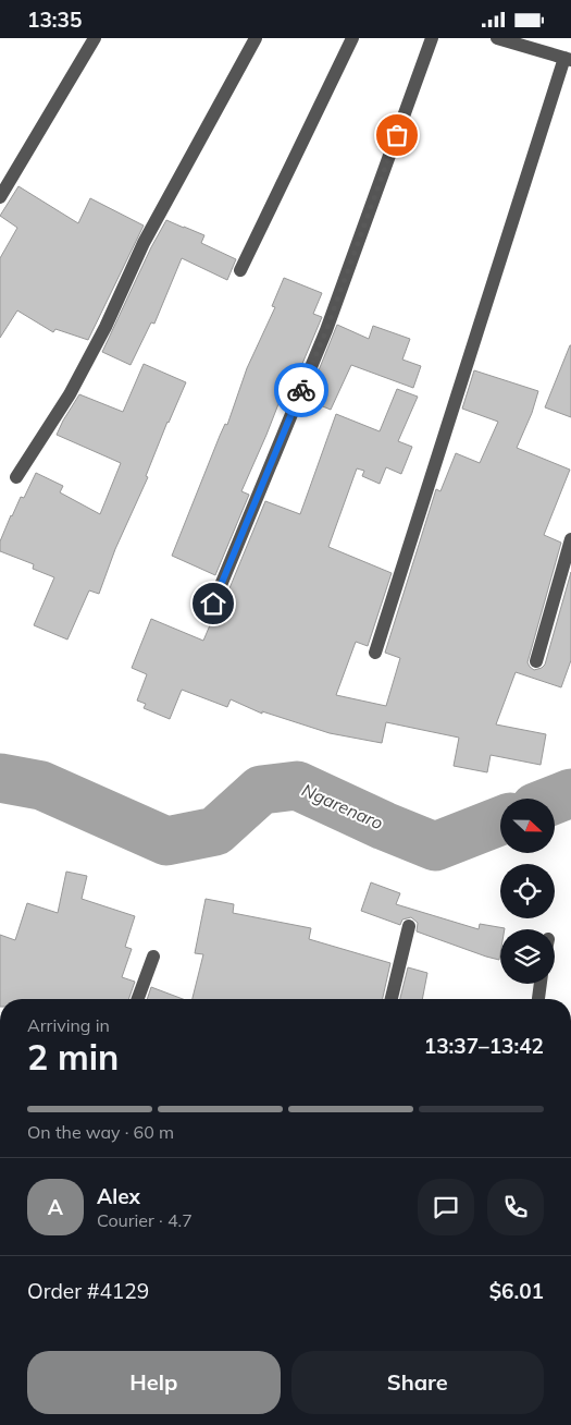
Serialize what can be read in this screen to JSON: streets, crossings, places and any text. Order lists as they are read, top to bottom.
{
  "water": ["Ngarenaro"],
  "north": "right",
  "page": {
    "status": "13:35",
    "heading": ["2 min", "Arriving in", "13:37–13:42"],
    "panel": [
      "Alex",
      "Courier · 4.7",
      "Order #4129",
      "$6.01"
    ],
    "bar": "On the way · 60 m",
    "round": "A",
    "buttons": ["Help", "Share"]
  }
}
